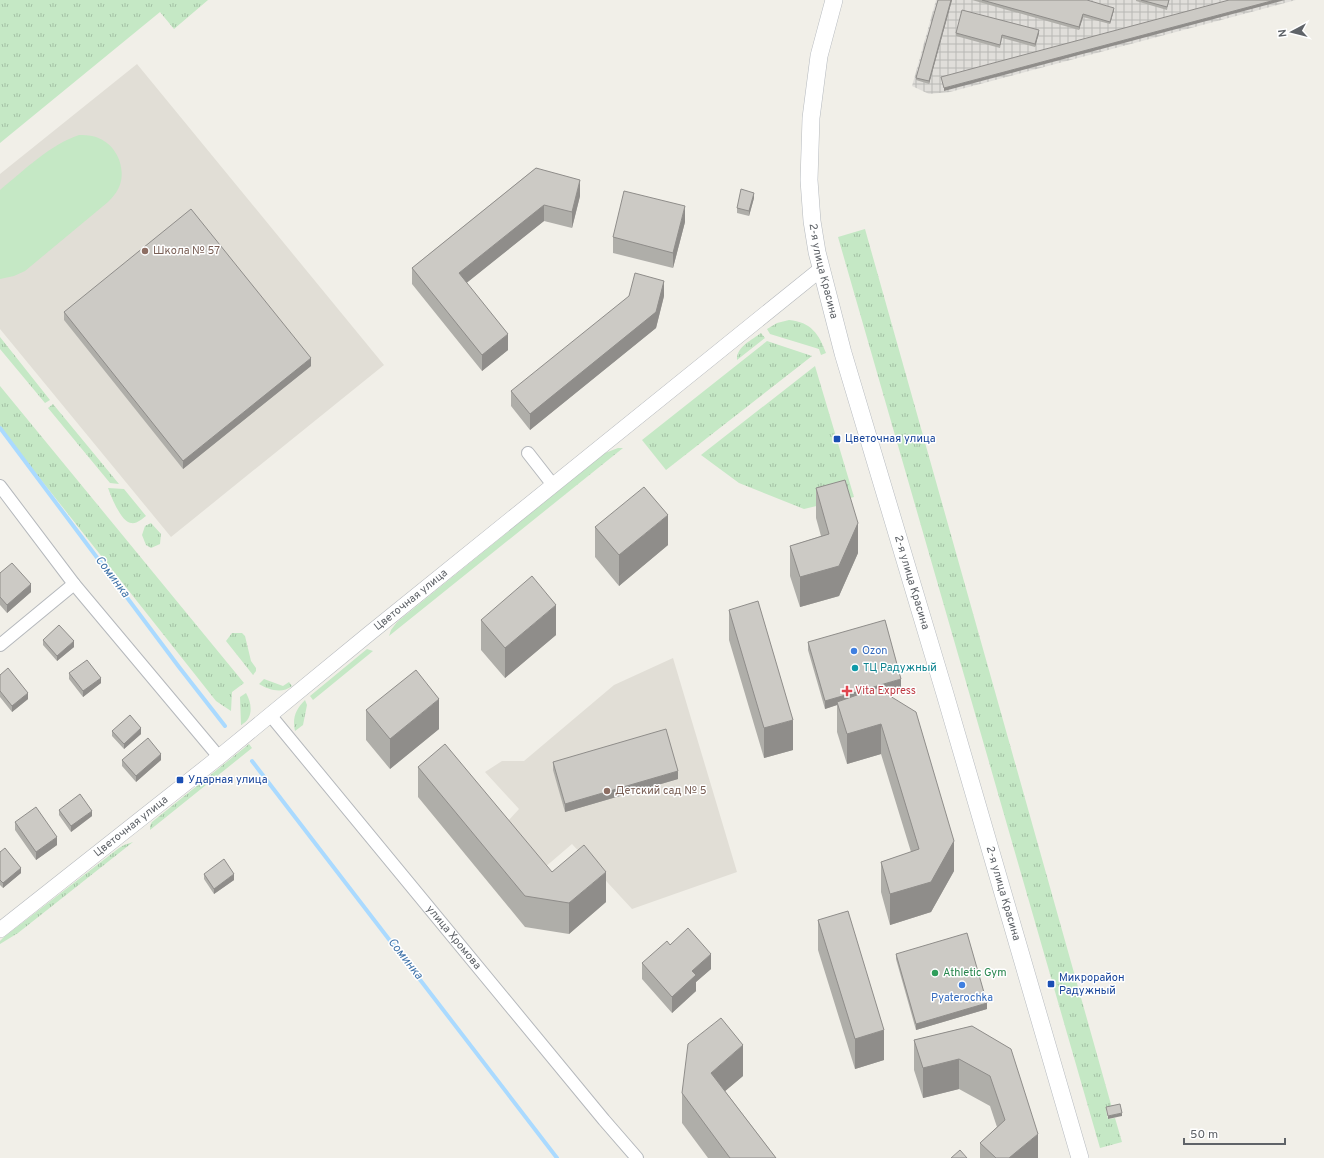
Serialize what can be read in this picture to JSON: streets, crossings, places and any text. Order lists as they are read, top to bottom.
{
  "streets": {
    "main road": ["2-я улица Красина"],
    "street": ["Цветочная улица", "улица Хромова"]
  },
  "crossings": [
    ["2-я улица Красина", "Цветочная улица"],
    ["Цветочная улица", "улица Хромова"]
  ],
  "water": ["Соминка"],
  "places": {
    "other": [
      "Школа № 57",
      "Ozon",
      "ТЦ Радужный",
      "Детский сад № 5",
      "Athletic Gym",
      "Pyaterochka"
    ],
    "transit": ["Цветочная улица", "Ударная улица", "Микрорайон Радужный"],
    "health": ["Vita Express"]
  },
  "scale_bar": "50 m",
  "north": "left"
}
